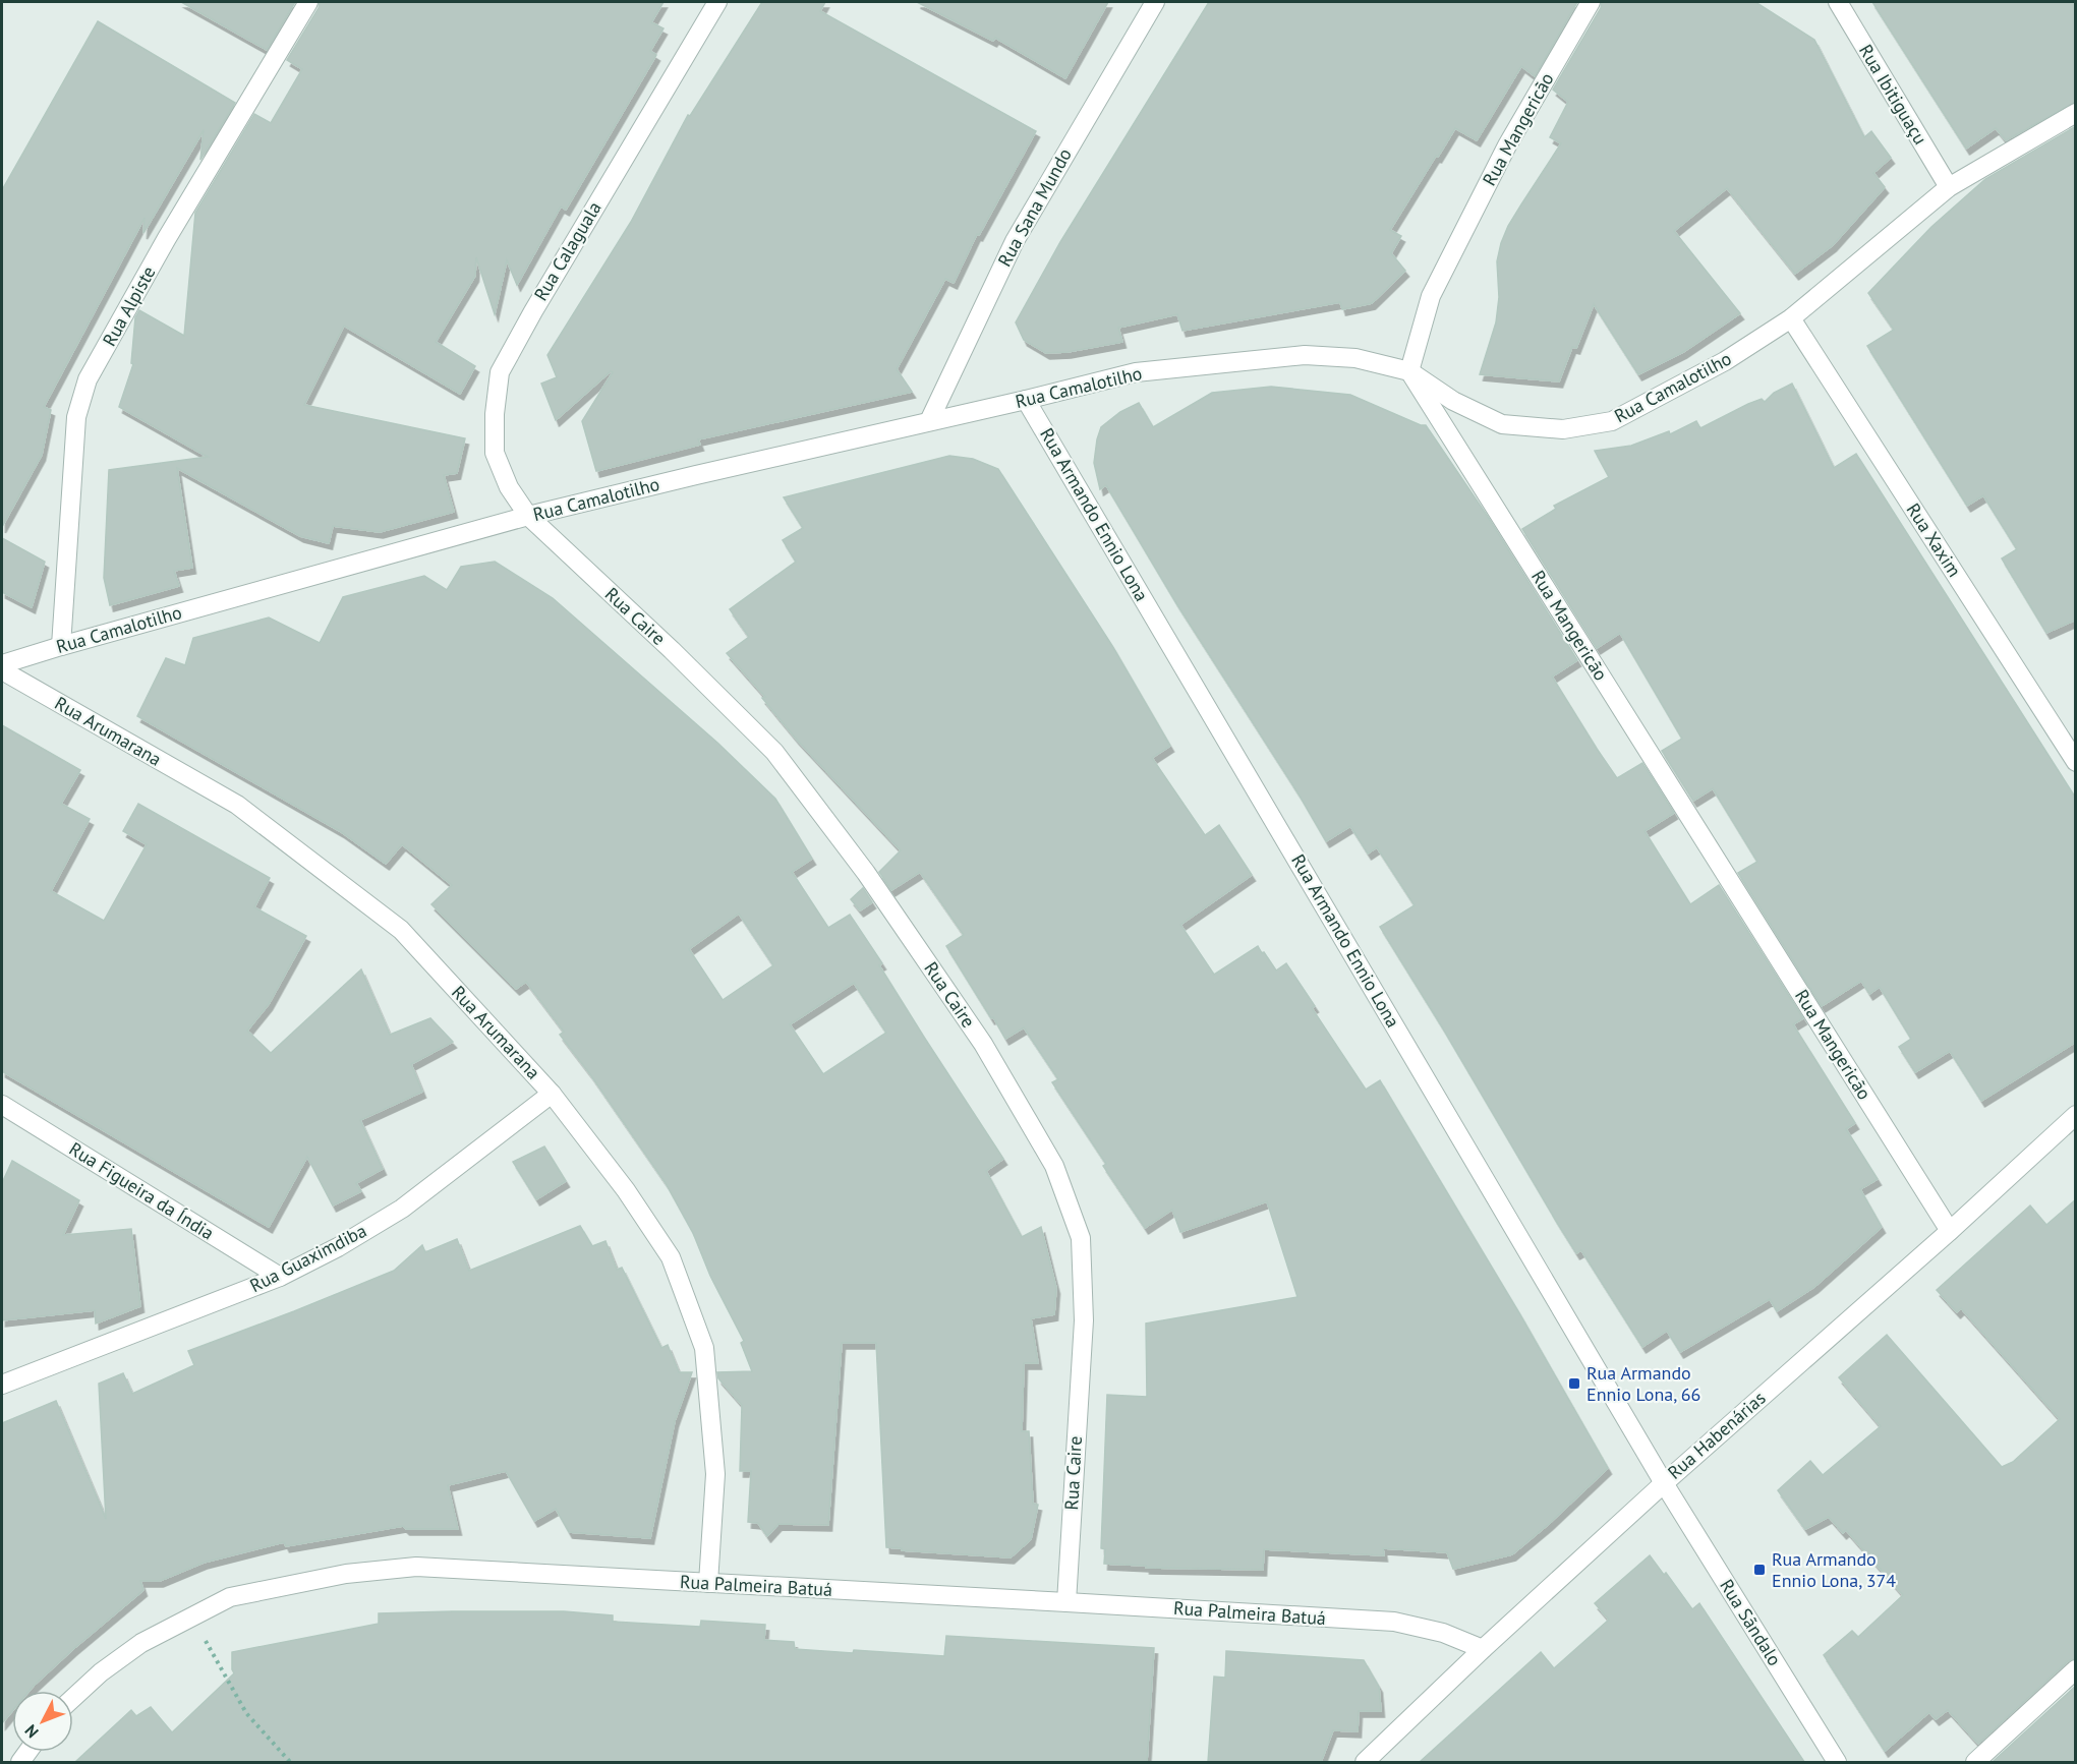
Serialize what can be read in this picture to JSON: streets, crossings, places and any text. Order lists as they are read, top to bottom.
{
  "streets": {
    "street": [
      "Rua Ibitiguaçu",
      "Rua Mangericão",
      "Rua Sana Mundo",
      "Rua Calaguala",
      "Rua Alpiste",
      "Rua Camalotilho",
      "Rua Armando Ennio Lona",
      "Rua Xaxim",
      "Rua Caire",
      "Rua Arumarana",
      "Rua Figueira da Índia",
      "Rua Guaximdiba",
      "Rua Habenárias",
      "Rua Palmeira Batuá",
      "Rua Sãndalo"
    ]
  },
  "crossings": [
    ["Rua Ibitiguaçu", "Rua Camalotilho"],
    ["Rua Mangericão", "Rua Camalotilho"],
    ["Rua Mangericão", "Rua Habenárias"],
    ["Rua Sana Mundo", "Rua Camalotilho"],
    ["Rua Calaguala", "Rua Camalotilho"],
    ["Rua Calaguala", "Rua Caire"],
    ["Rua Alpiste", "Rua Camalotilho"],
    ["Rua Camalotilho", "Rua Armando Ennio Lona"],
    ["Rua Camalotilho", "Rua Xaxim"],
    ["Rua Camalotilho", "Rua Caire"],
    ["Rua Armando Ennio Lona", "Rua Habenárias"],
    ["Rua Armando Ennio Lona", "Rua Sãndalo"],
    ["Rua Caire", "Rua Palmeira Batuá"],
    ["Rua Arumarana", "Rua Guaximdiba"],
    ["Rua Arumarana", "Rua Palmeira Batuá"],
    ["Rua Figueira da Índia", "Rua Guaximdiba"],
    ["Rua Habenárias", "Rua Palmeira Batuá"],
    ["Rua Habenárias", "Rua Sãndalo"]
  ],
  "places": {
    "transit": ["Rua Armando Ennio Lona, 66", "Rua Armando Ennio Lona, 374"]
  },
  "north": "bottom left"
}
